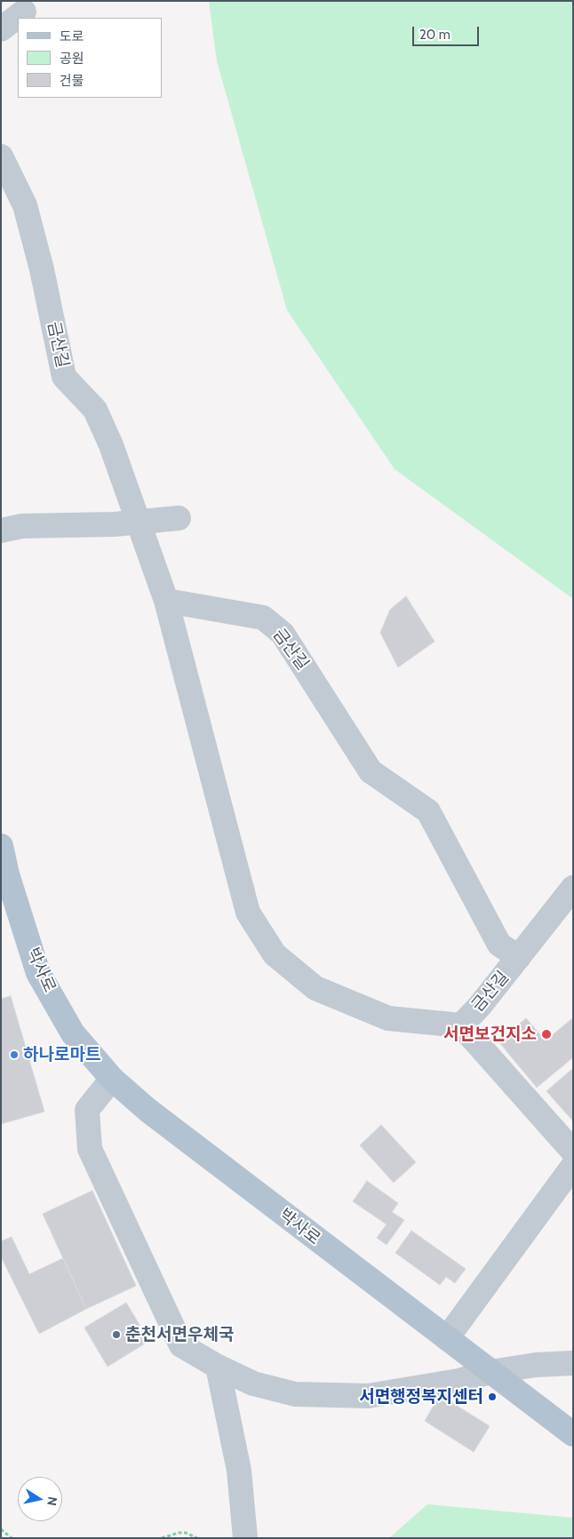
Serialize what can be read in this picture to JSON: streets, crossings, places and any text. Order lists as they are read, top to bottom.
{
  "streets": {
    "main road": ["박사로"],
    "street": ["금산길"]
  },
  "places": [
    "서면보건지소",
    "하나로마트",
    "춘천서면우체국",
    "서면행정복지센터"
  ],
  "legend": ["도로", "공원", "건물"],
  "scale_bar": "20 m",
  "north": "right"
}
